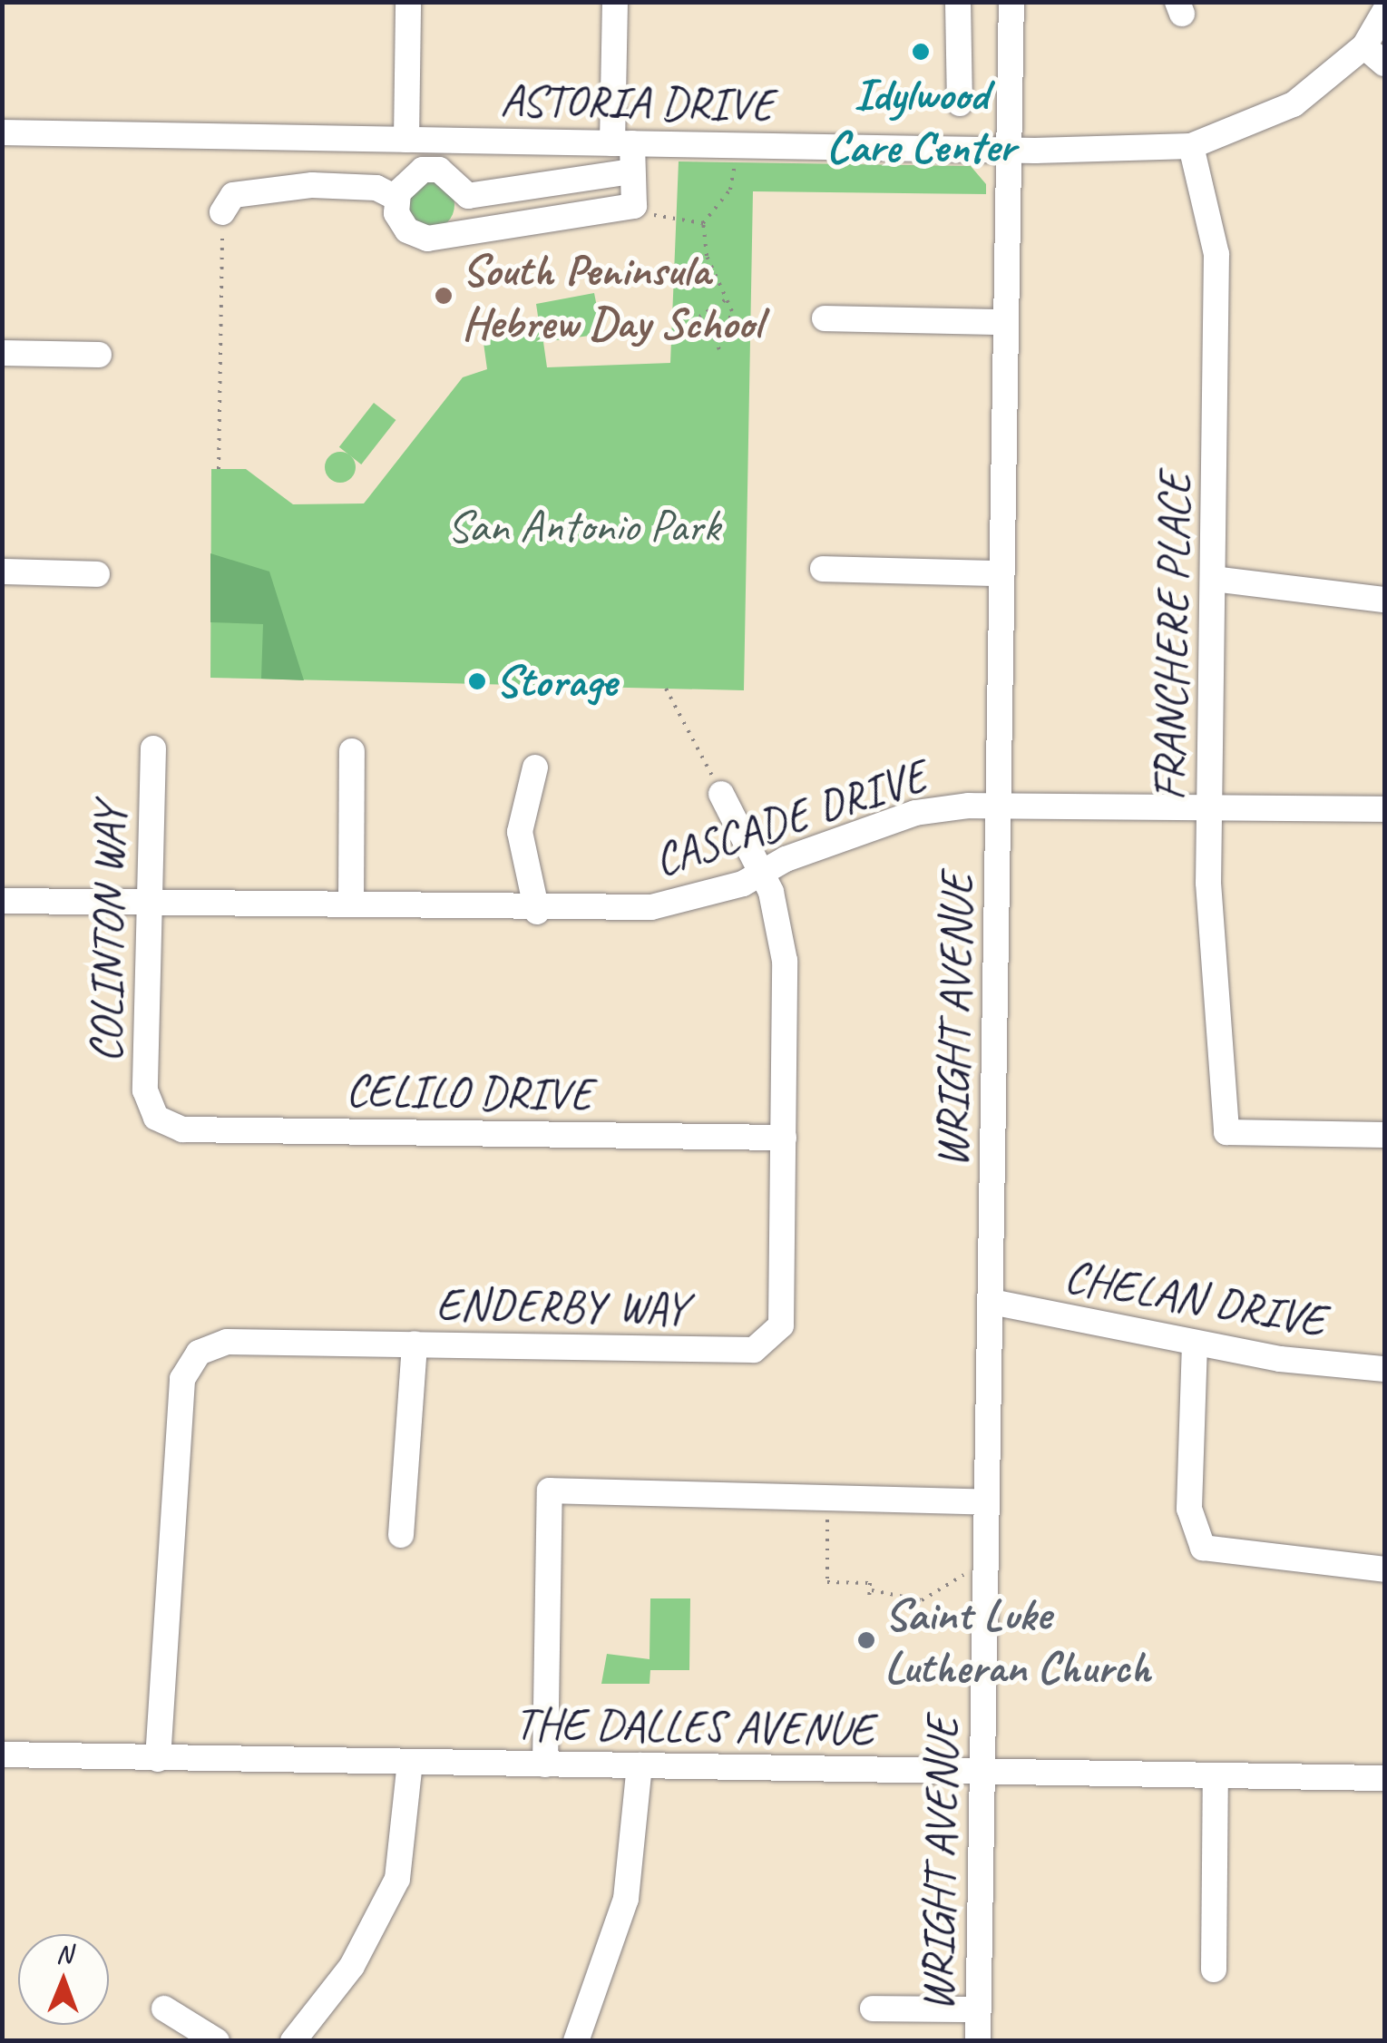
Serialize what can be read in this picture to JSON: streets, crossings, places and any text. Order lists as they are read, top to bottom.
{
  "streets": {
    "street": [
      "ASTORIA DRIVE",
      "FRANCHERE PLACE",
      "CASCADE DRIVE",
      "COLINTON WAY",
      "WRIGHT AVENUE",
      "CELILO DRIVE",
      "CHELAN DRIVE",
      "ENDERBY WAY",
      "THE DALLES AVENUE"
    ]
  },
  "crossings": [
    ["ASTORIA DRIVE", "FRANCHERE PLACE"],
    ["ASTORIA DRIVE", "WRIGHT AVENUE"],
    ["FRANCHERE PLACE", "CASCADE DRIVE"],
    ["CASCADE DRIVE", "COLINTON WAY"],
    ["CASCADE DRIVE", "WRIGHT AVENUE"],
    ["CASCADE DRIVE", "ENDERBY WAY"],
    ["COLINTON WAY", "CELILO DRIVE"],
    ["WRIGHT AVENUE", "CHELAN DRIVE"],
    ["WRIGHT AVENUE", "THE DALLES AVENUE"],
    ["CELILO DRIVE", "ENDERBY WAY"],
    ["ENDERBY WAY", "THE DALLES AVENUE"]
  ],
  "parks": ["San Antonio Park"],
  "places": [
    "Idylwood Care Center",
    "South Peninsula Hebrew Day School",
    "Storage",
    "Saint Luke Lutheran Church"
  ],
  "north": "top"
}
